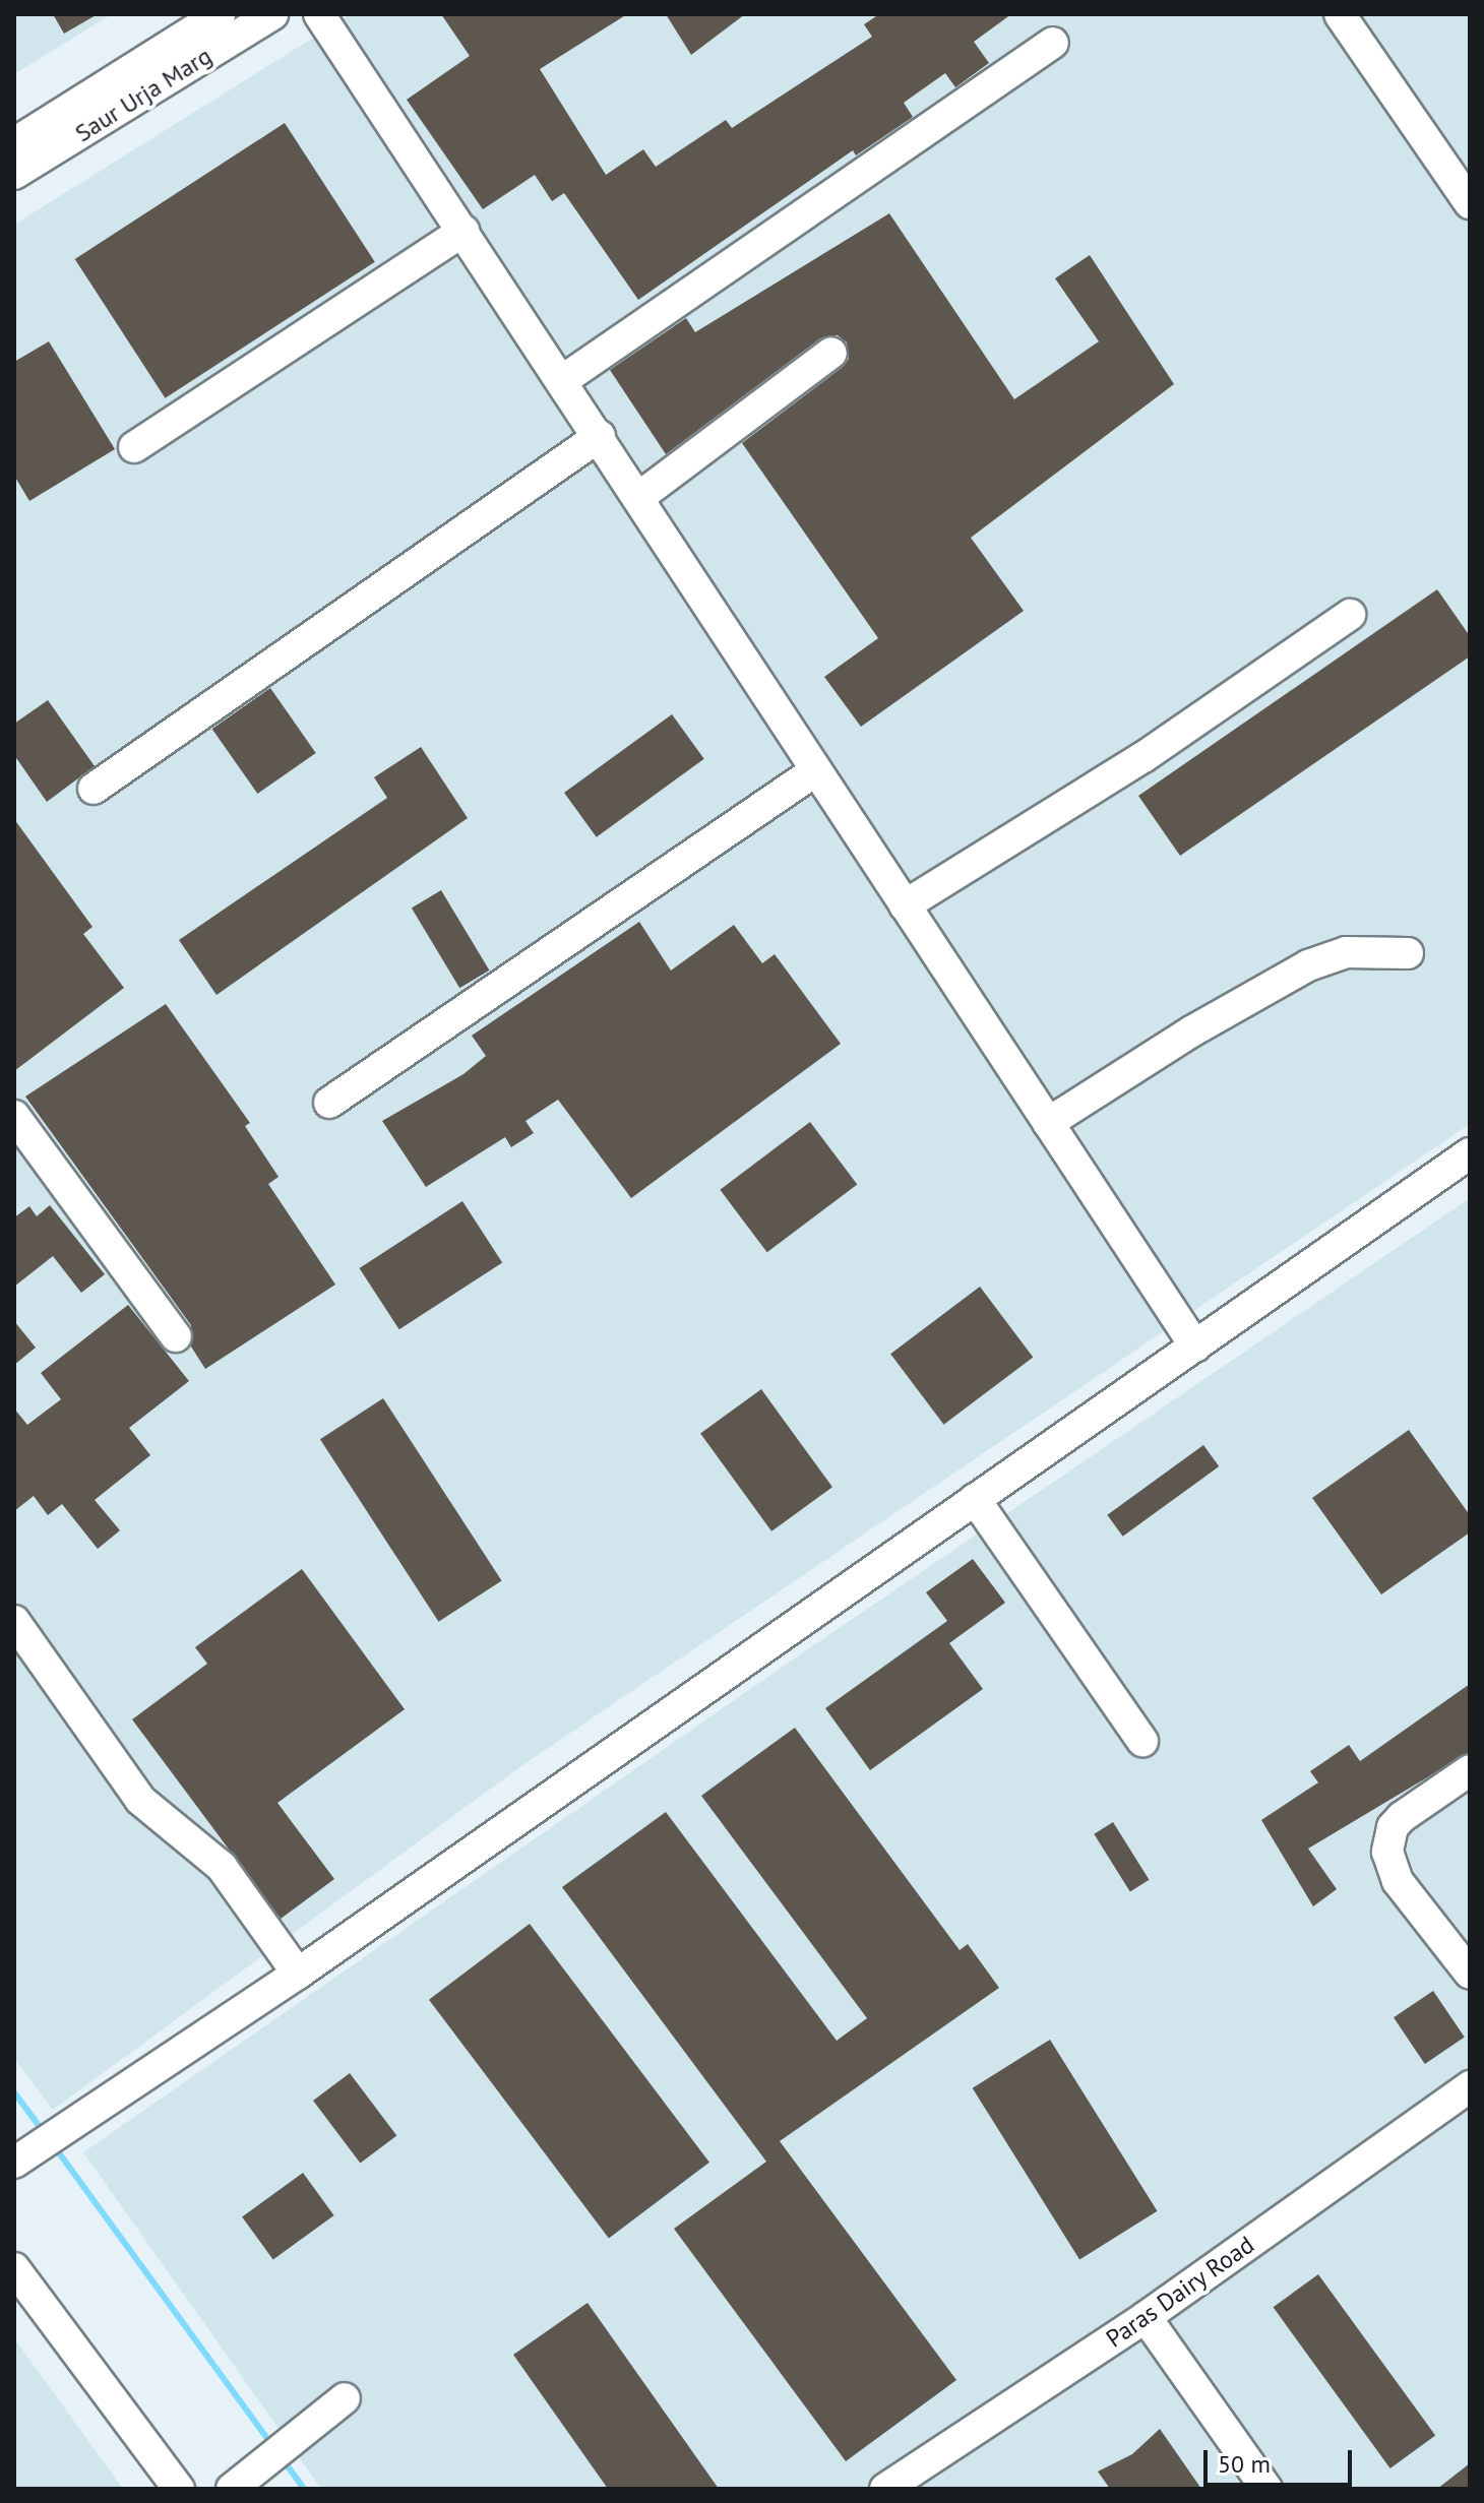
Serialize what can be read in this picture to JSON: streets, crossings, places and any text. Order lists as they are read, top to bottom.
{
  "streets": {
    "street": ["Saur Urja Marg", "Paras Dairy Road"]
  },
  "scale_bar": "50 m"
}
